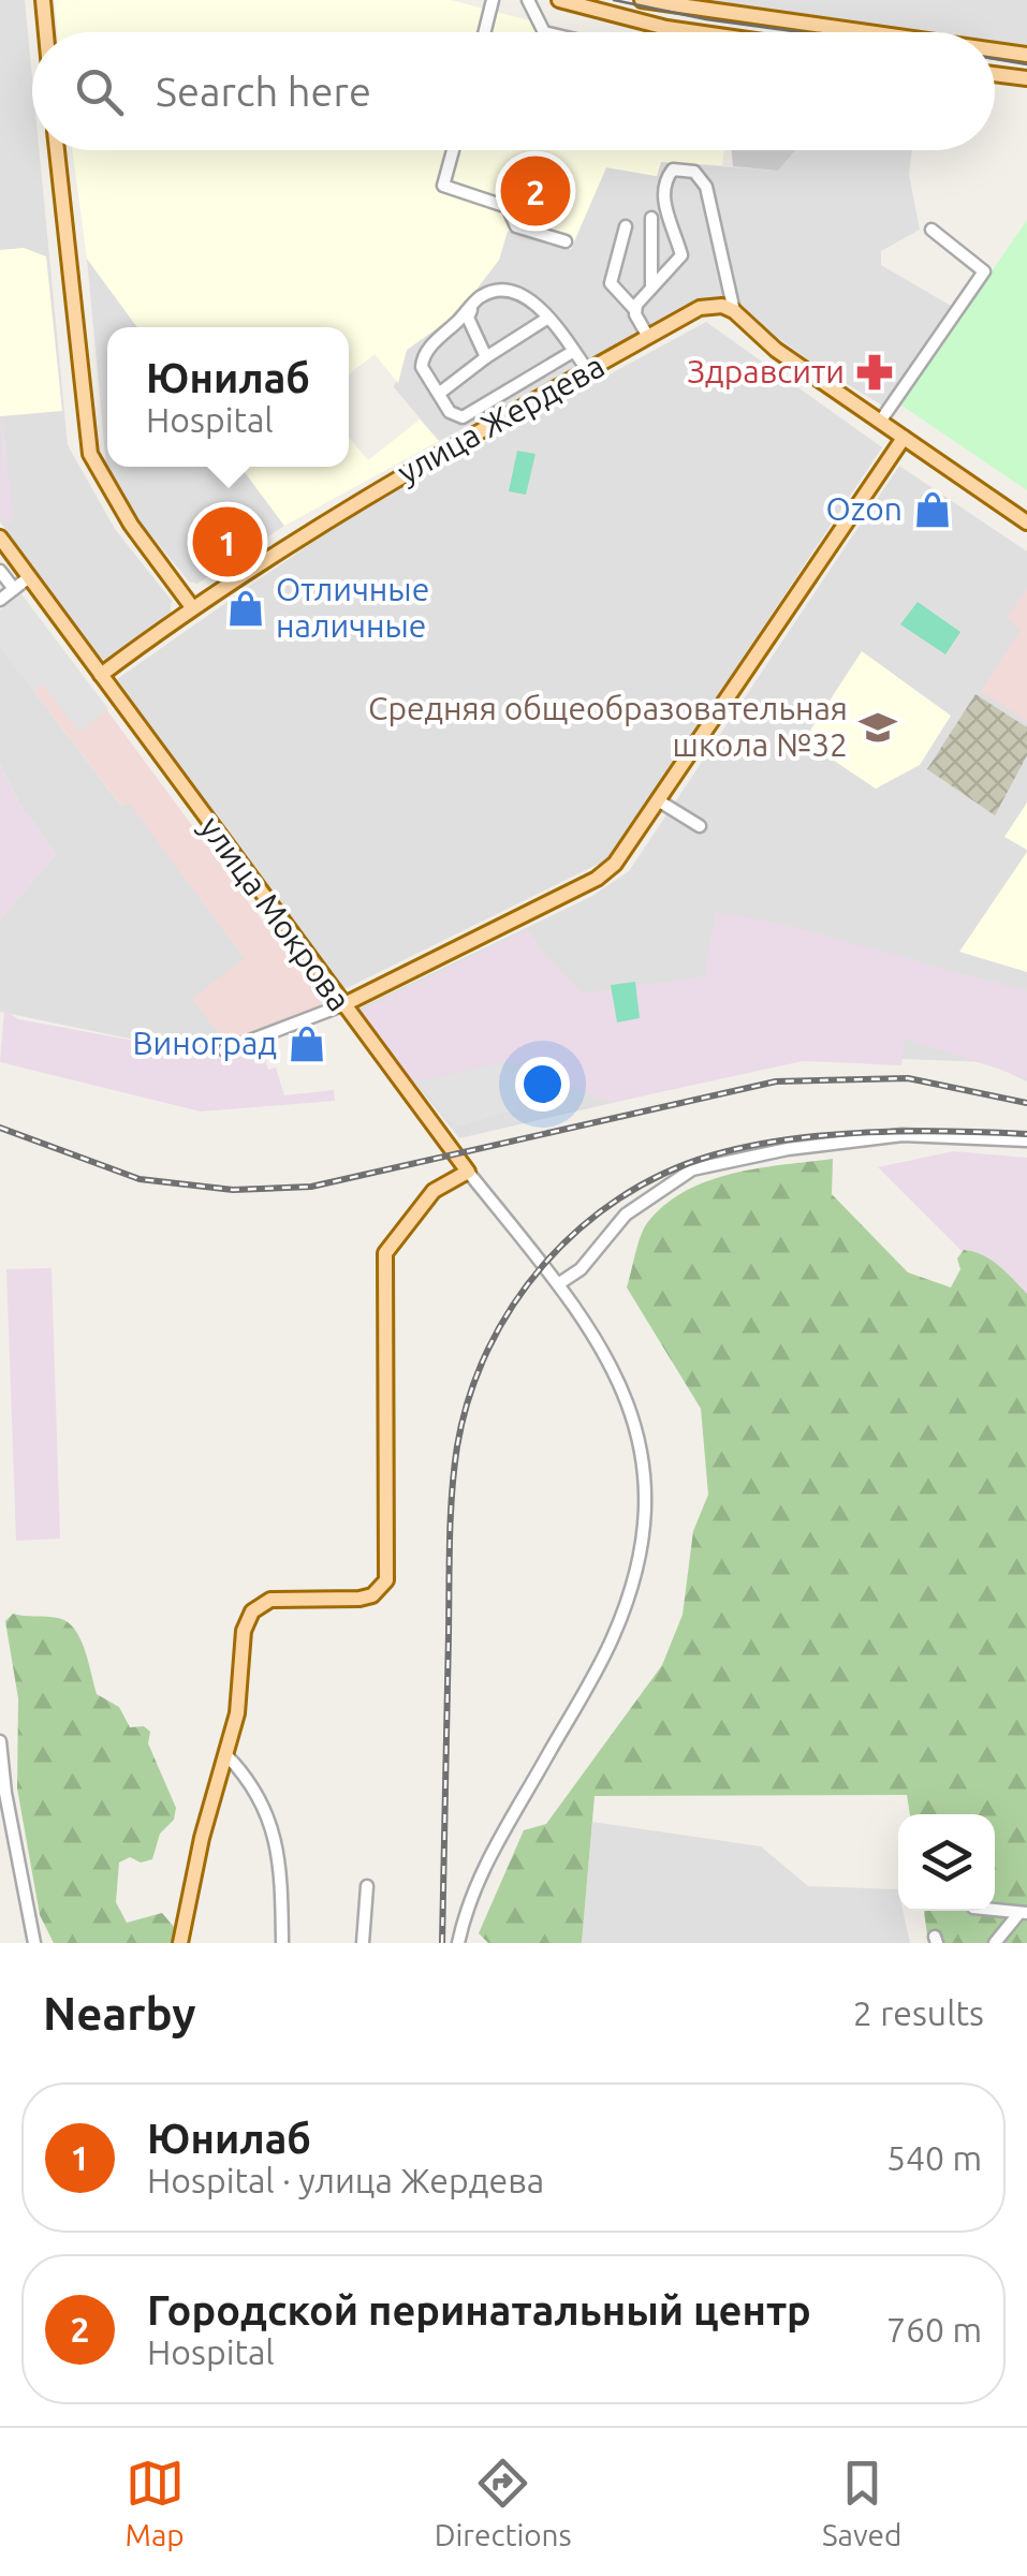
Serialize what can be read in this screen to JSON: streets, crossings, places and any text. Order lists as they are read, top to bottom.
{
  "streets": {
    "main road": ["улица Жердева", "улица Мокрова"]
  },
  "crossings": [
    ["улица Жердева", "улица Мокрова"]
  ],
  "places": {
    "pharmacy": ["Здравсити"],
    "shop": ["Ozon", "Отличные наличные", "Виноград"],
    "school or university": ["Средняя общеобразовательная школа №32"]
  },
  "page": {
    "search": "Search here",
    "pins": ["2", "1"],
    "popup": ["Юнилаб", "Hospital"],
    "heading": ["Nearby", "2 results"],
    "list": [
      {
        "mark": "1",
        "name": "Юнилаб",
        "note": "Hospital · улица Жердева",
        "value": "540 m"
      },
      {
        "mark": "2",
        "name": "Городской перинатальный центр",
        "note": "Hospital",
        "value": "760 m"
      }
    ],
    "nav": ["Map", "Directions", "Saved"]
  }
}
